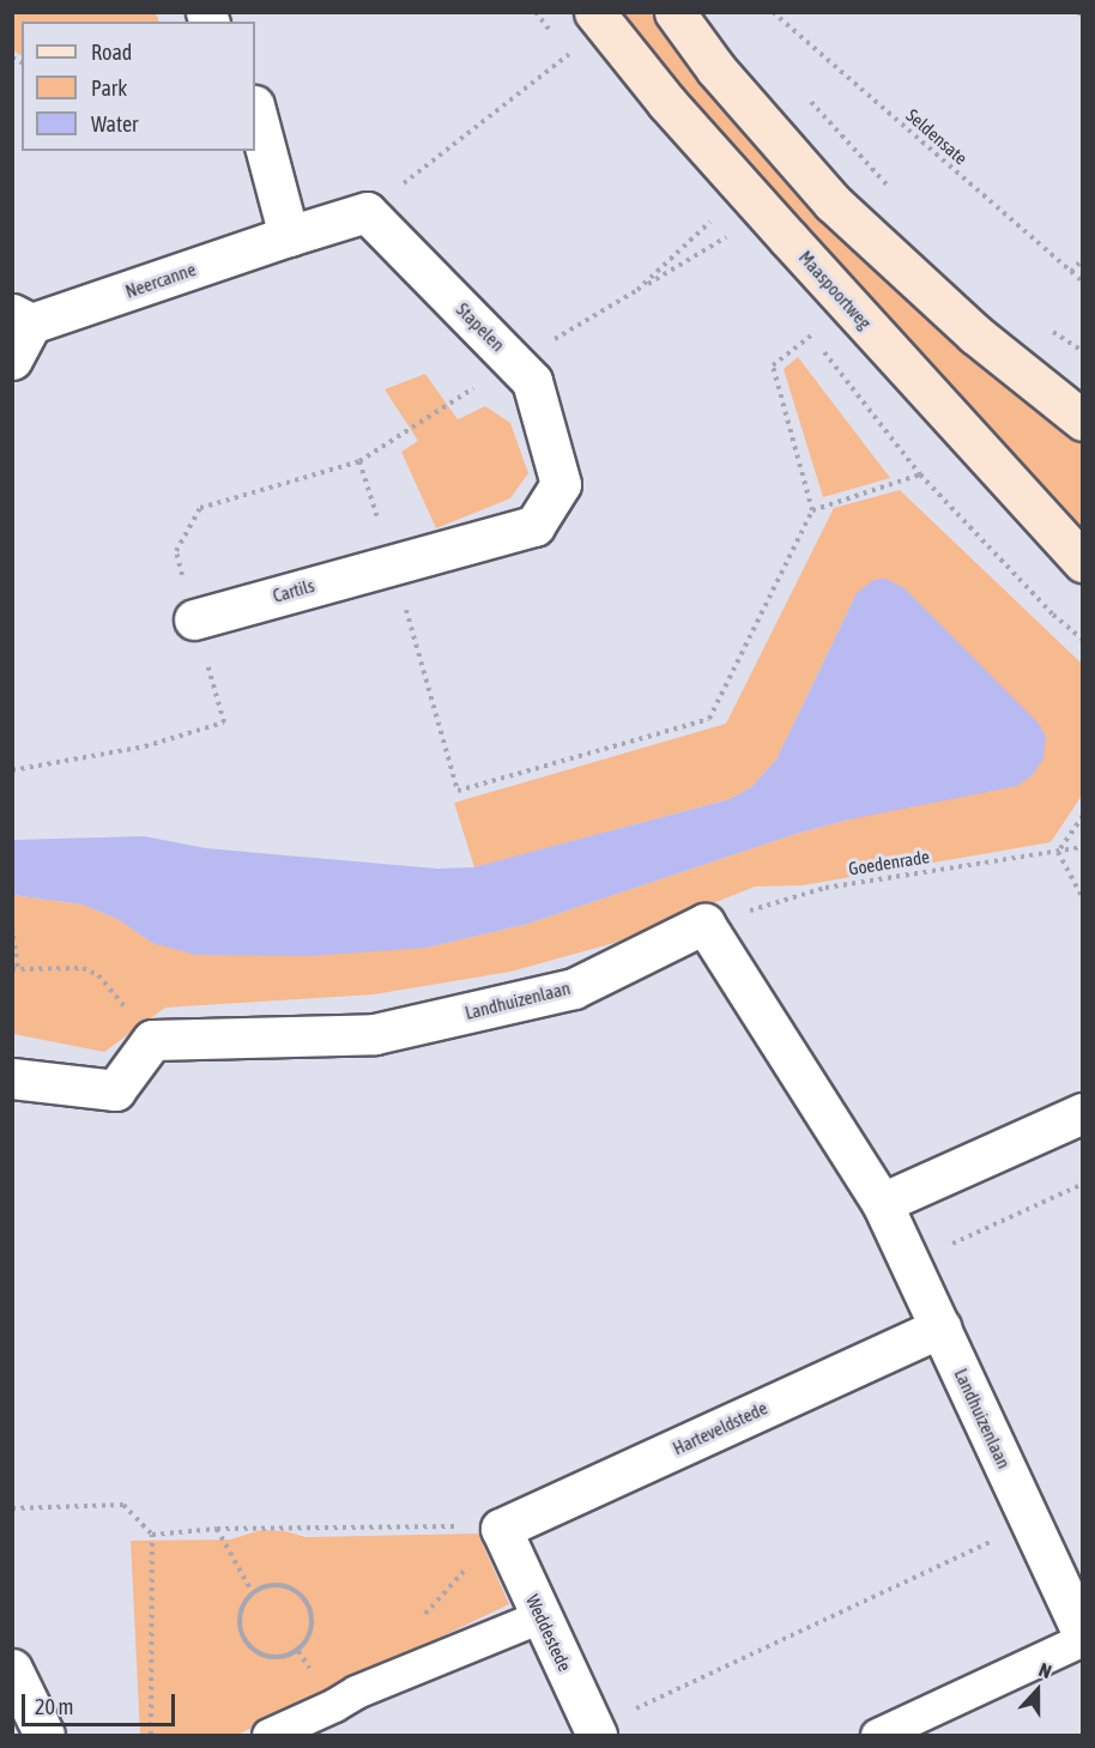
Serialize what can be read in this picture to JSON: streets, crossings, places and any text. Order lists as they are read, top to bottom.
{
  "streets": {
    "main road": ["Maaspoortweg"],
    "street": [
      "Neercanne",
      "Stapelen",
      "Cartils",
      "Landhuizenlaan",
      "Harteveldstede",
      "Weddestede"
    ],
    "path": ["Seldensate", "Goedenrade"]
  },
  "crossings": [
    ["Stapelen", "Cartils"],
    ["Goedenrade", "Landhuizenlaan"],
    ["Landhuizenlaan", "Harteveldstede"],
    ["Harteveldstede", "Weddestede"]
  ],
  "legend": ["Road", "Park", "Water"],
  "scale_bar": "20 m",
  "north": "top"
}
